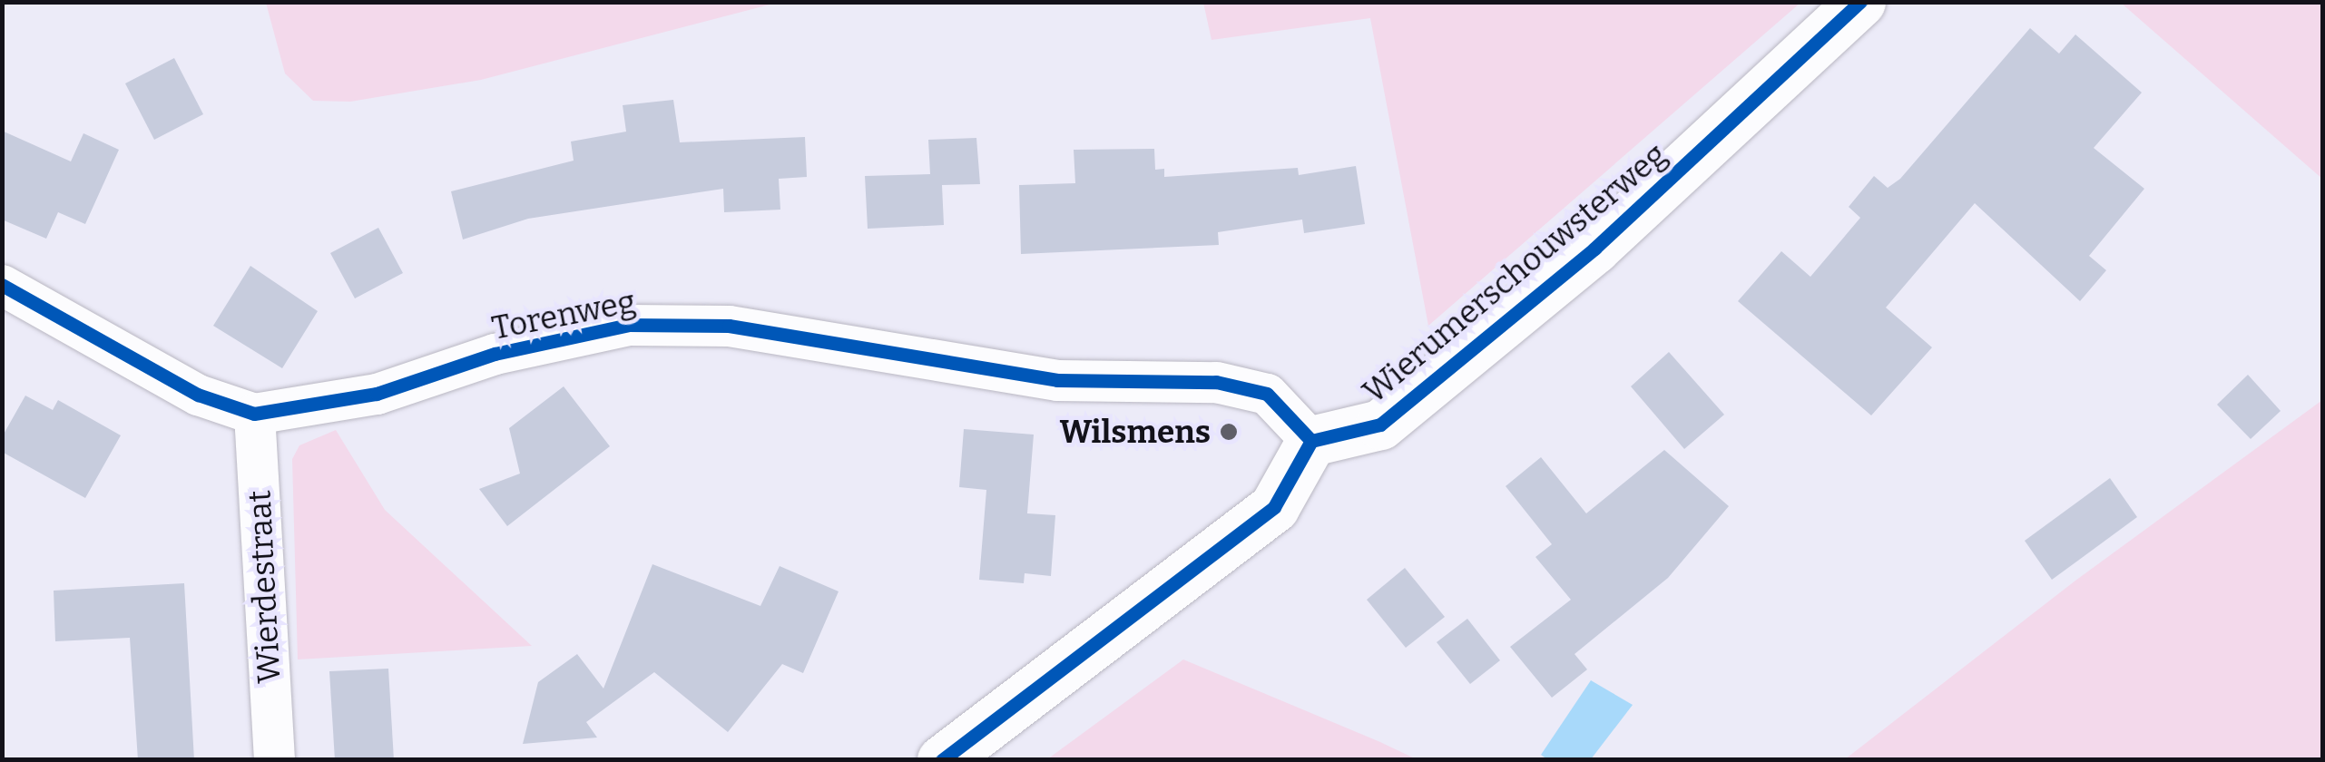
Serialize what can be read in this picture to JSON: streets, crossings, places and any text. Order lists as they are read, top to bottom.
{
  "streets": {
    "street": ["Wierumerschouwsterweg", "Torenweg", "Wierdestraat"]
  },
  "crossings": [
    ["Wierumerschouwsterweg", "Torenweg"],
    ["Torenweg", "Wierdestraat"]
  ],
  "places": ["Wilsmens"]
}
